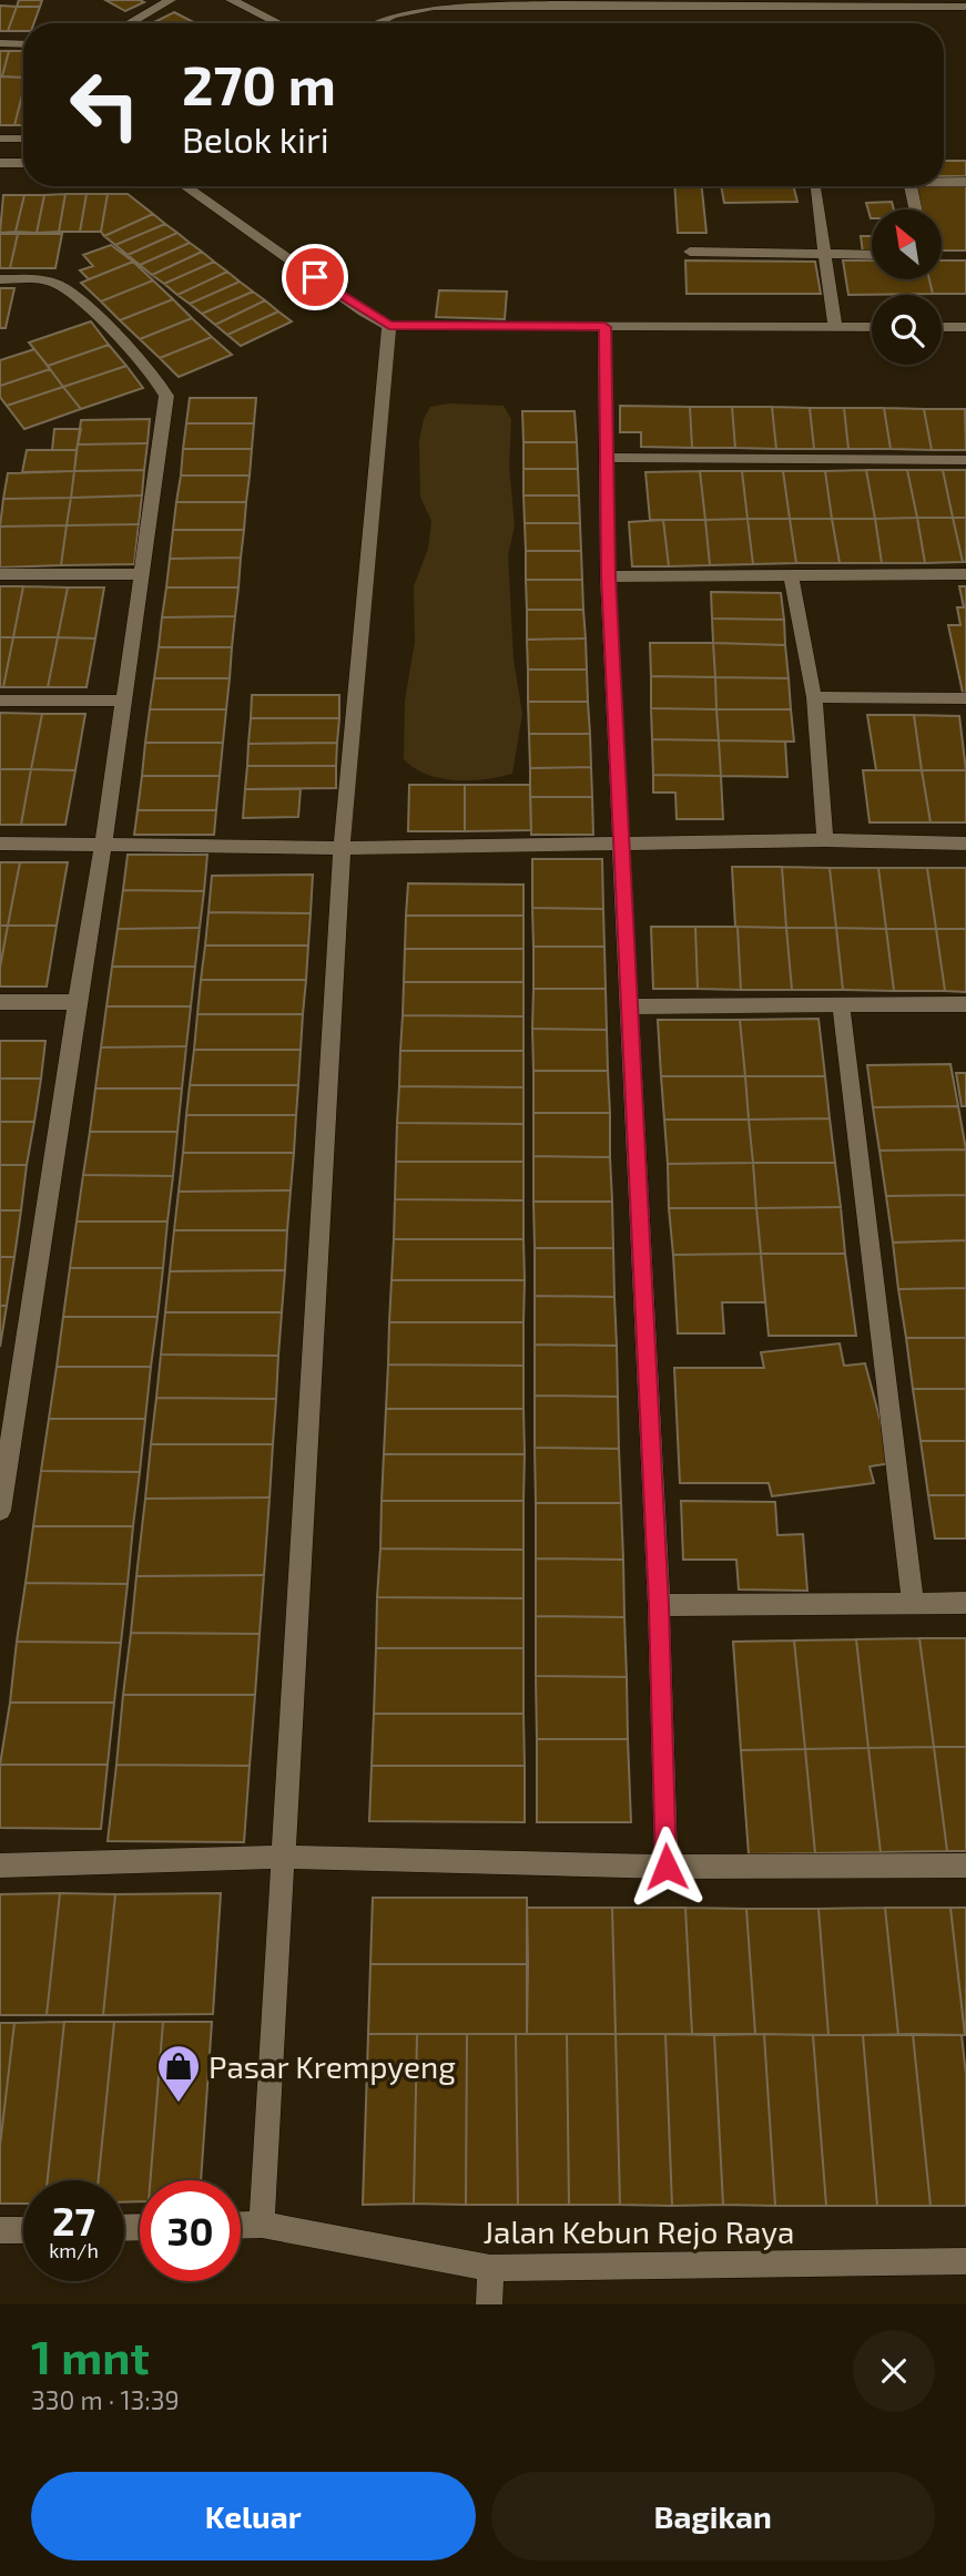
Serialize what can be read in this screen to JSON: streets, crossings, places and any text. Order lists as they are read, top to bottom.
{
  "streets": {
    "street": ["Jalan Kebun Rejo Raya"]
  },
  "places": {
    "shop": ["Pasar Krempyeng"]
  },
  "north": "top left",
  "page": {
    "turn": ["270 m", "Belok kiri"],
    "speed": "27 km/h",
    "limit": "30",
    "heading": ["1 mnt", "330 m · 13:39"],
    "buttons": ["Keluar", "Bagikan"]
  }
}
